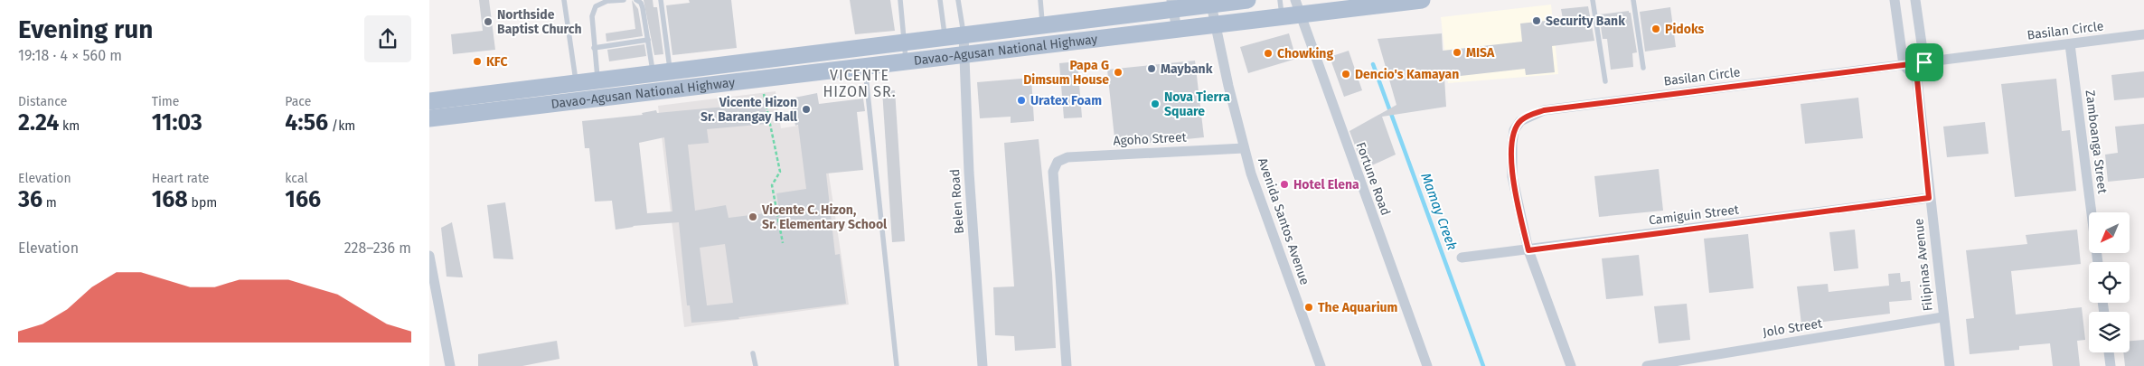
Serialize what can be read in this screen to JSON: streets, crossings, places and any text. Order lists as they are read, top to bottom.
{
  "streets": {
    "main road": ["Davao-Agusan National Highway"],
    "street": [
      "Basilan Circle",
      "Agoho Street",
      "Zamboanga Street",
      "Fortune Road",
      "Belen Road",
      "Camiguin Street",
      "Avenida Santos Avenue",
      "Filipinas Avenue",
      "Jolo Street"
    ]
  },
  "crossings": [
    ["Basilan Circle", "Zamboanga Street"],
    ["Basilan Circle", "Camiguin Street"],
    ["Basilan Circle", "Filipinas Avenue"],
    ["Davao-Agusan National Highway", "Fortune Road"],
    ["Davao-Agusan National Highway", "Belen Road"],
    ["Davao-Agusan National Highway", "Avenida Santos Avenue"],
    ["Agoho Street", "Avenida Santos Avenue"],
    ["Camiguin Street", "Filipinas Avenue"],
    ["Filipinas Avenue", "Jolo Street"]
  ],
  "districts": ["VICENTE HIZON SR."],
  "water": ["Mamay Creek"],
  "places": [
    "Security Bank",
    "Northside Baptist Church",
    "Pidoks",
    "MISA",
    "Chowking",
    "KFC",
    "Maybank",
    "Papa G Dimsum House",
    "Dencio's Kamayan",
    "Uratex Foam",
    "Nova Tierra Square",
    "Vicente Hizon Sr. Barangay Hall",
    "Hotel Elena",
    "Vicente C. Hizon, Sr. Elementary School",
    "The Aquarium"
  ],
  "north": "bottom left",
  "page": {
    "heading": ["Evening run", "19:18 · 4 × 560 m"],
    "stats": [
      ["Distance", "2.24 km"],
      ["Time", "11:03"],
      ["Pace", "4:56 /km"],
      ["Elevation", "36 m"],
      ["Heart rate", "168 bpm"],
      ["kcal", "166"]
    ],
    "chart": ["Elevation", "228–236 m"]
  }
}
